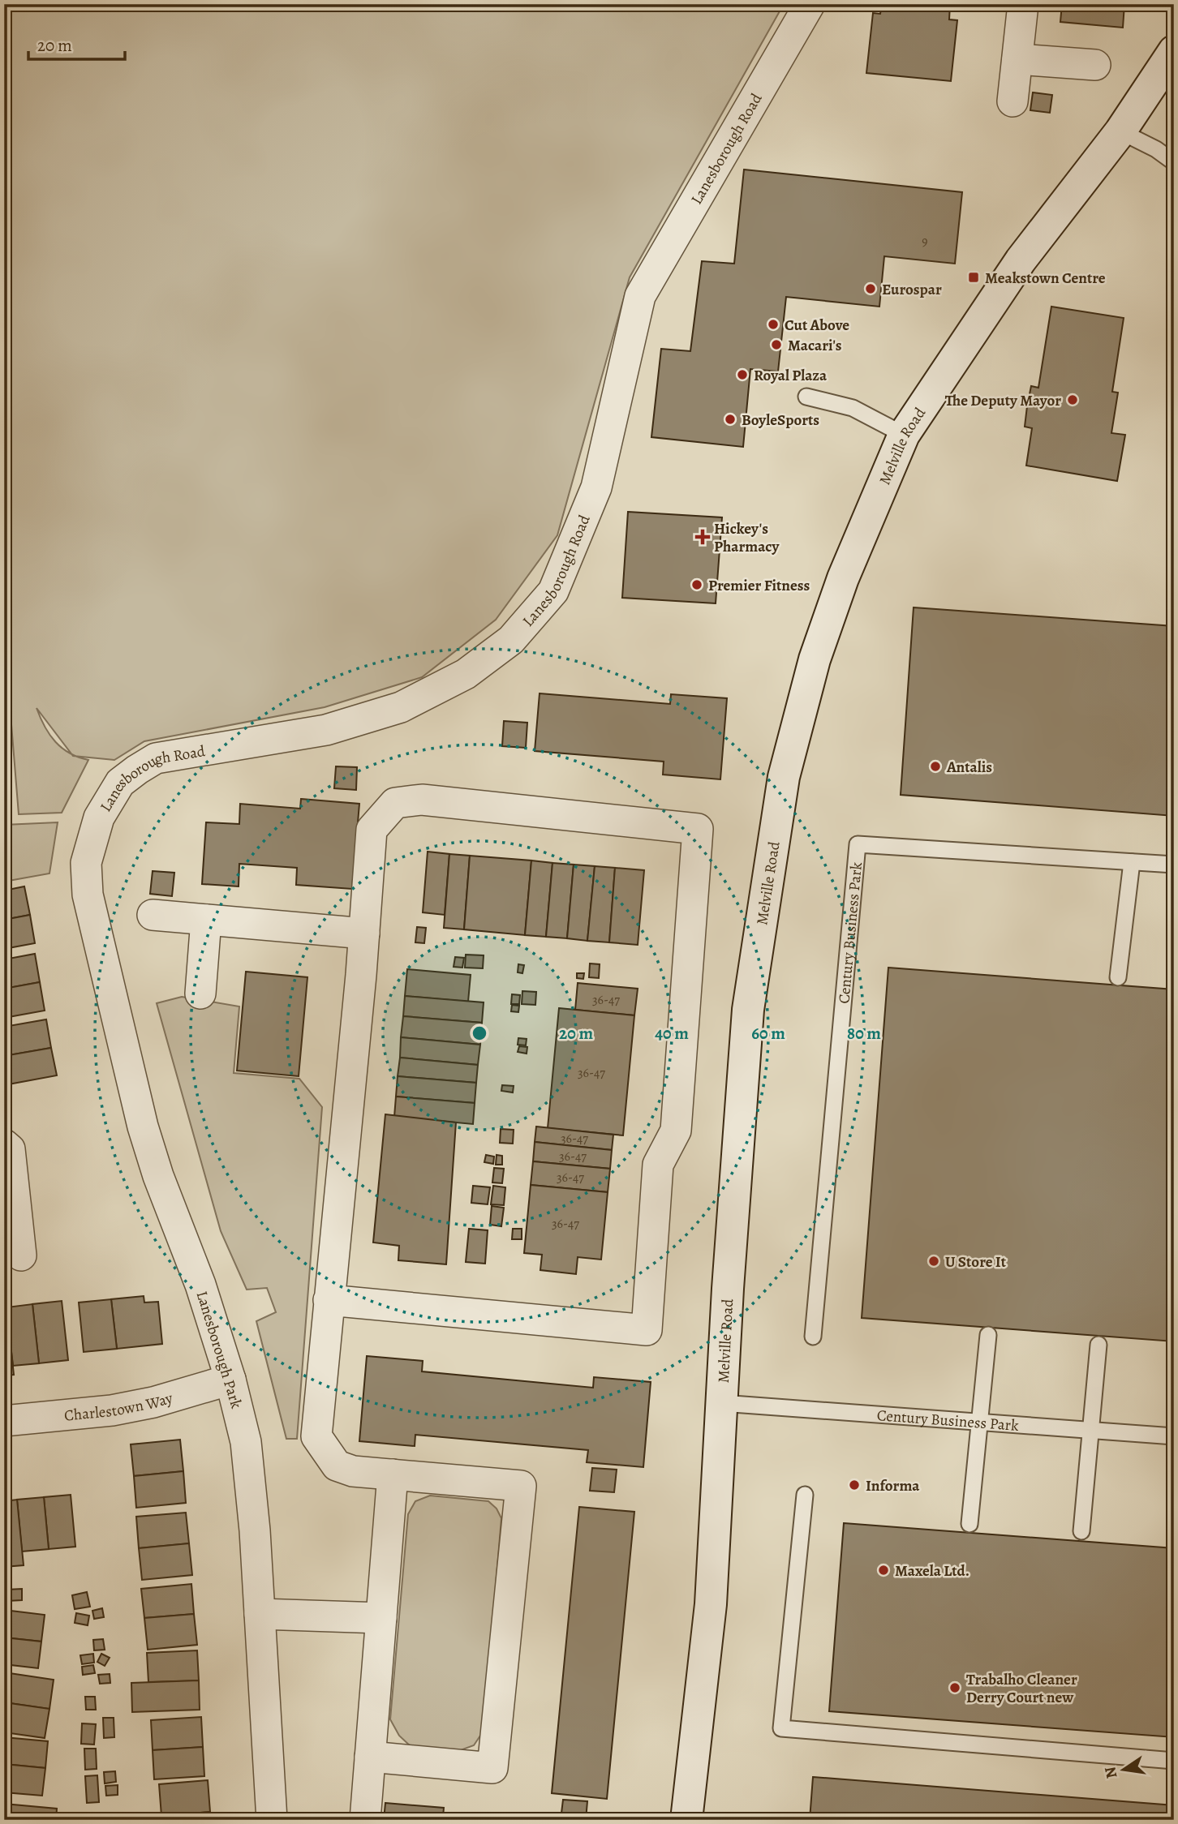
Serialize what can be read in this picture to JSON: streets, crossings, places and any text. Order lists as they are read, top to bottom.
{
  "streets": {
    "street": [
      "Lanesborough Road",
      "Melville Road",
      "Lanesborough Park",
      "Charlestown Way"
    ],
    "lane": ["Century Business Park"]
  },
  "crossings": [
    ["Lanesborough Road", "Lanesborough Park"],
    ["Melville Road", "Century Business Park"],
    ["Lanesborough Park", "Charlestown Way"]
  ],
  "places": {
    "transit": ["Meakstown Centre"],
    "other": [
      "Eurospar",
      "Cut Above",
      "Macari's",
      "Royal Plaza",
      "The Deputy Mayor",
      "BoyleSports",
      "Premier Fitness",
      "Antalis",
      "U Store It",
      "Informa",
      "Maxela Ltd.",
      "Trabalho Cleaner Derry Court new"
    ],
    "health": ["Hickey's Pharmacy"]
  },
  "house_numbers": [
    "9",
    "36-47",
    "36-47",
    "36-47",
    "36-47",
    "36-47",
    "36-47"
  ],
  "scale_bar": "20 m",
  "north": "left",
  "rings": [
    "20 m",
    "40 m",
    "60 m",
    "80 m"
  ]
}
